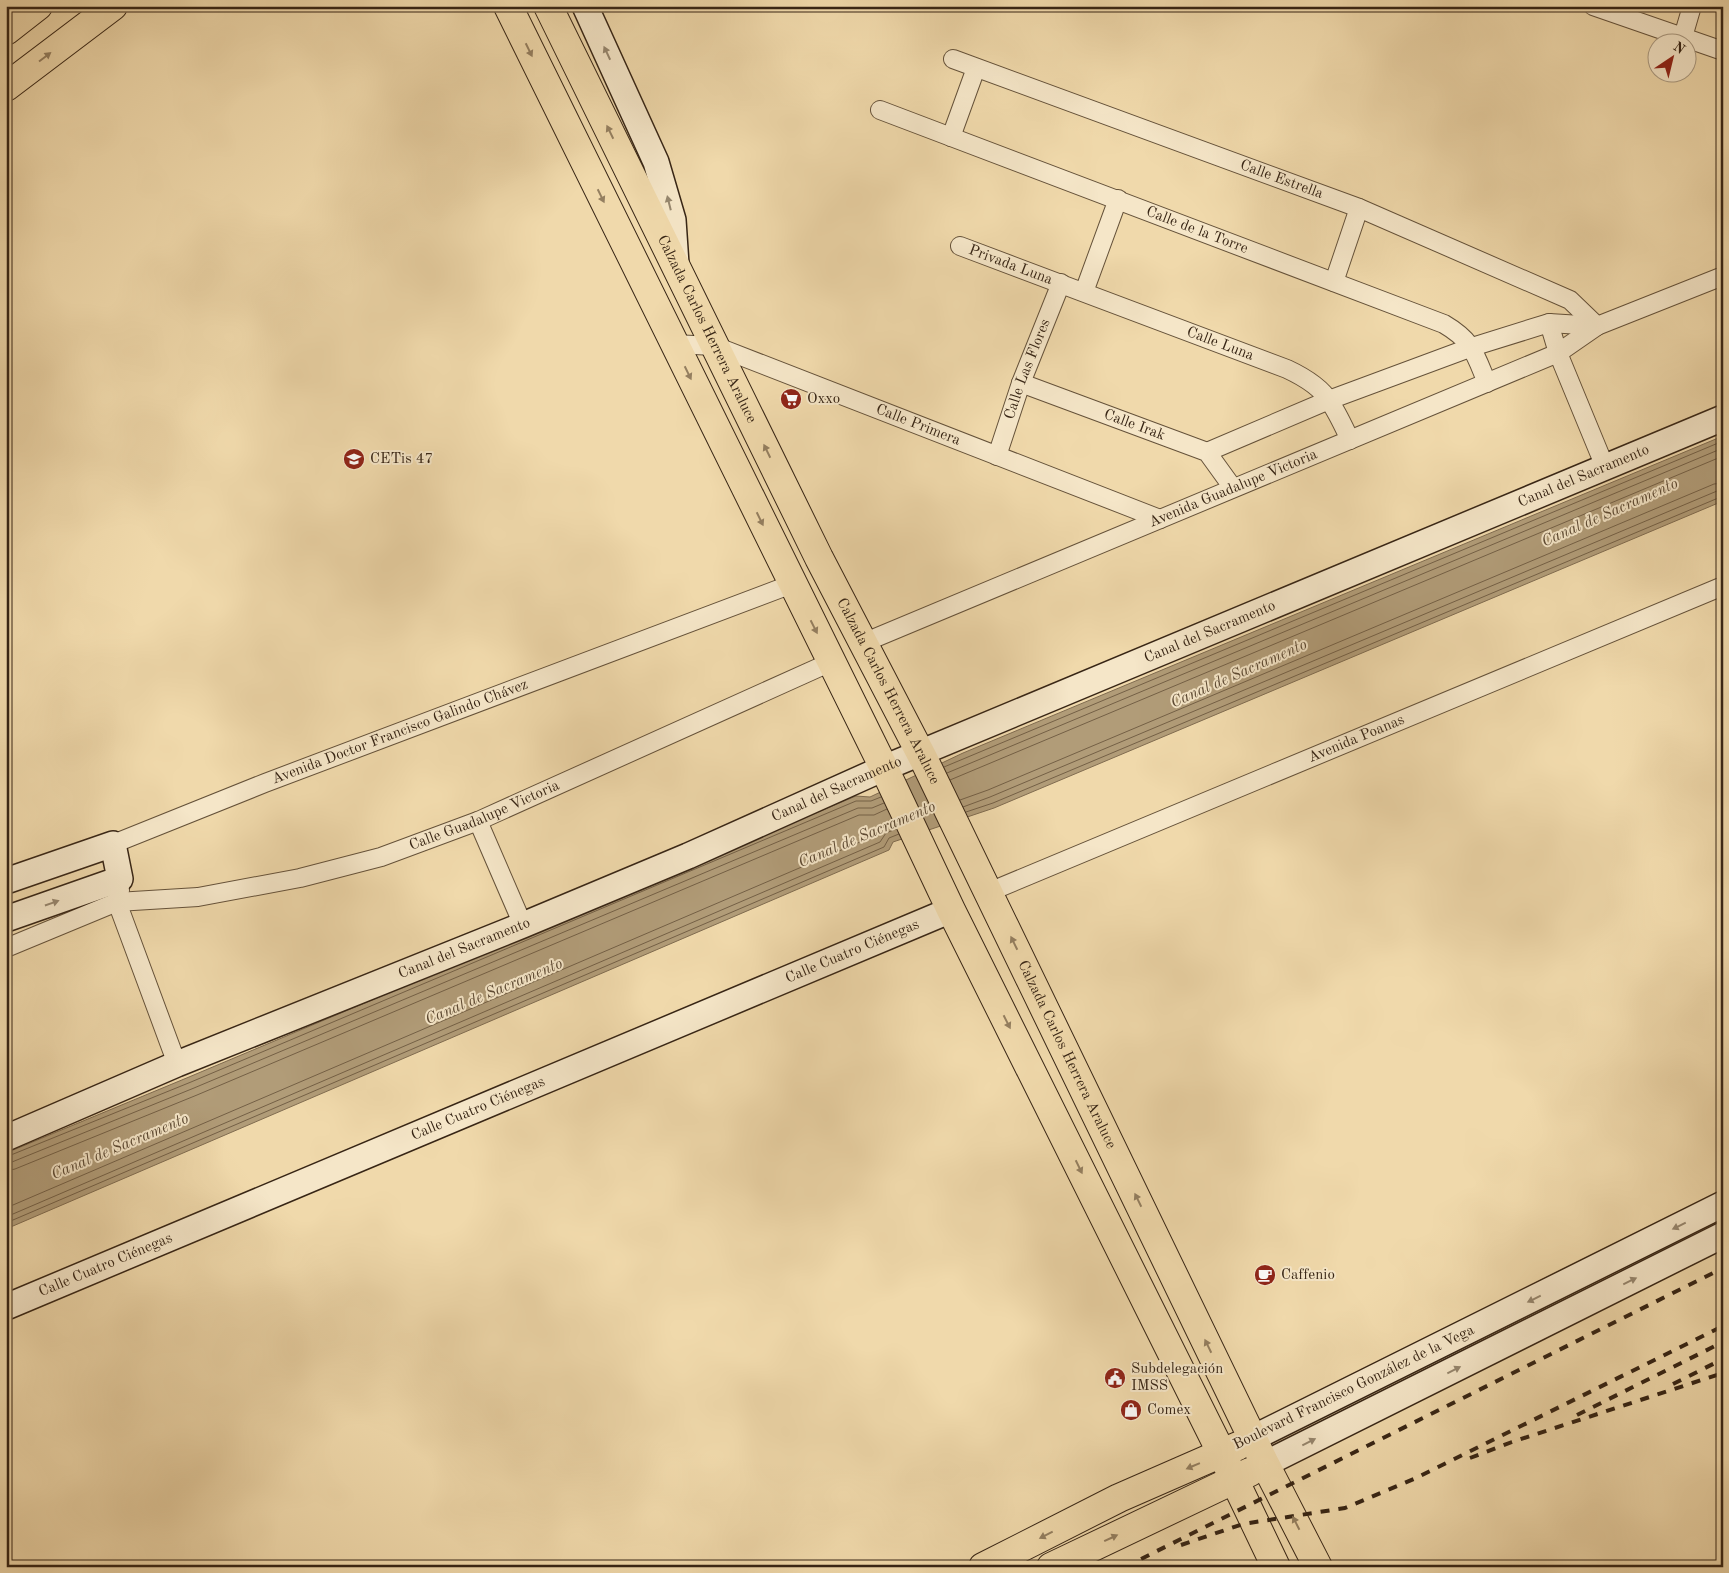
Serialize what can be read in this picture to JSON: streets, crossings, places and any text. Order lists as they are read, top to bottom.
{
  "streets": {
    "main road": ["Calzada Carlos Herrera Araluce", "Boulevard Francisco González de la Vega"],
    "street": [
      "Calle Estrella",
      "Calle de la Torre",
      "Privada Luna",
      "Calle Luna",
      "Calle Las Flores",
      "Calle Primera",
      "Calle Irak",
      "Canal del Sacramento",
      "Avenida Guadalupe Victoria",
      "Avenida Doctor Francisco Galindo Chávez",
      "Avenida Poanas",
      "Calle Guadalupe Victoria",
      "Calle Cuatro Ciénegas"
    ]
  },
  "crossings": [
    ["Calle Estrella", "Avenida Guadalupe Victoria"],
    ["Calle de la Torre", "Avenida Guadalupe Victoria"],
    ["Privada Luna", "Calle Luna"],
    ["Privada Luna", "Calle Las Flores"],
    ["Calzada Carlos Herrera Araluce", "Calle Primera"],
    ["Calzada Carlos Herrera Araluce", "Canal del Sacramento"],
    ["Calzada Carlos Herrera Araluce", "Avenida Guadalupe Victoria"],
    ["Calzada Carlos Herrera Araluce", "Avenida Poanas"],
    ["Calzada Carlos Herrera Araluce", "Boulevard Francisco González de la Vega"],
    ["Calle Luna", "Calle Las Flores"],
    ["Calle Luna", "Avenida Guadalupe Victoria"],
    ["Calle Las Flores", "Calle Primera"],
    ["Calle Las Flores", "Calle Irak"],
    ["Calle Primera", "Avenida Guadalupe Victoria"],
    ["Calle Irak", "Avenida Guadalupe Victoria"]
  ],
  "water": ["Canal de Sacramento"],
  "places": {
    "supermarket": ["Oxxo"],
    "school or university": ["CETis 47"],
    "cafe": ["Caffenio"],
    "public building": ["Subdelegación IMSS"],
    "shop": ["Comex"]
  },
  "north": "top right"
}
